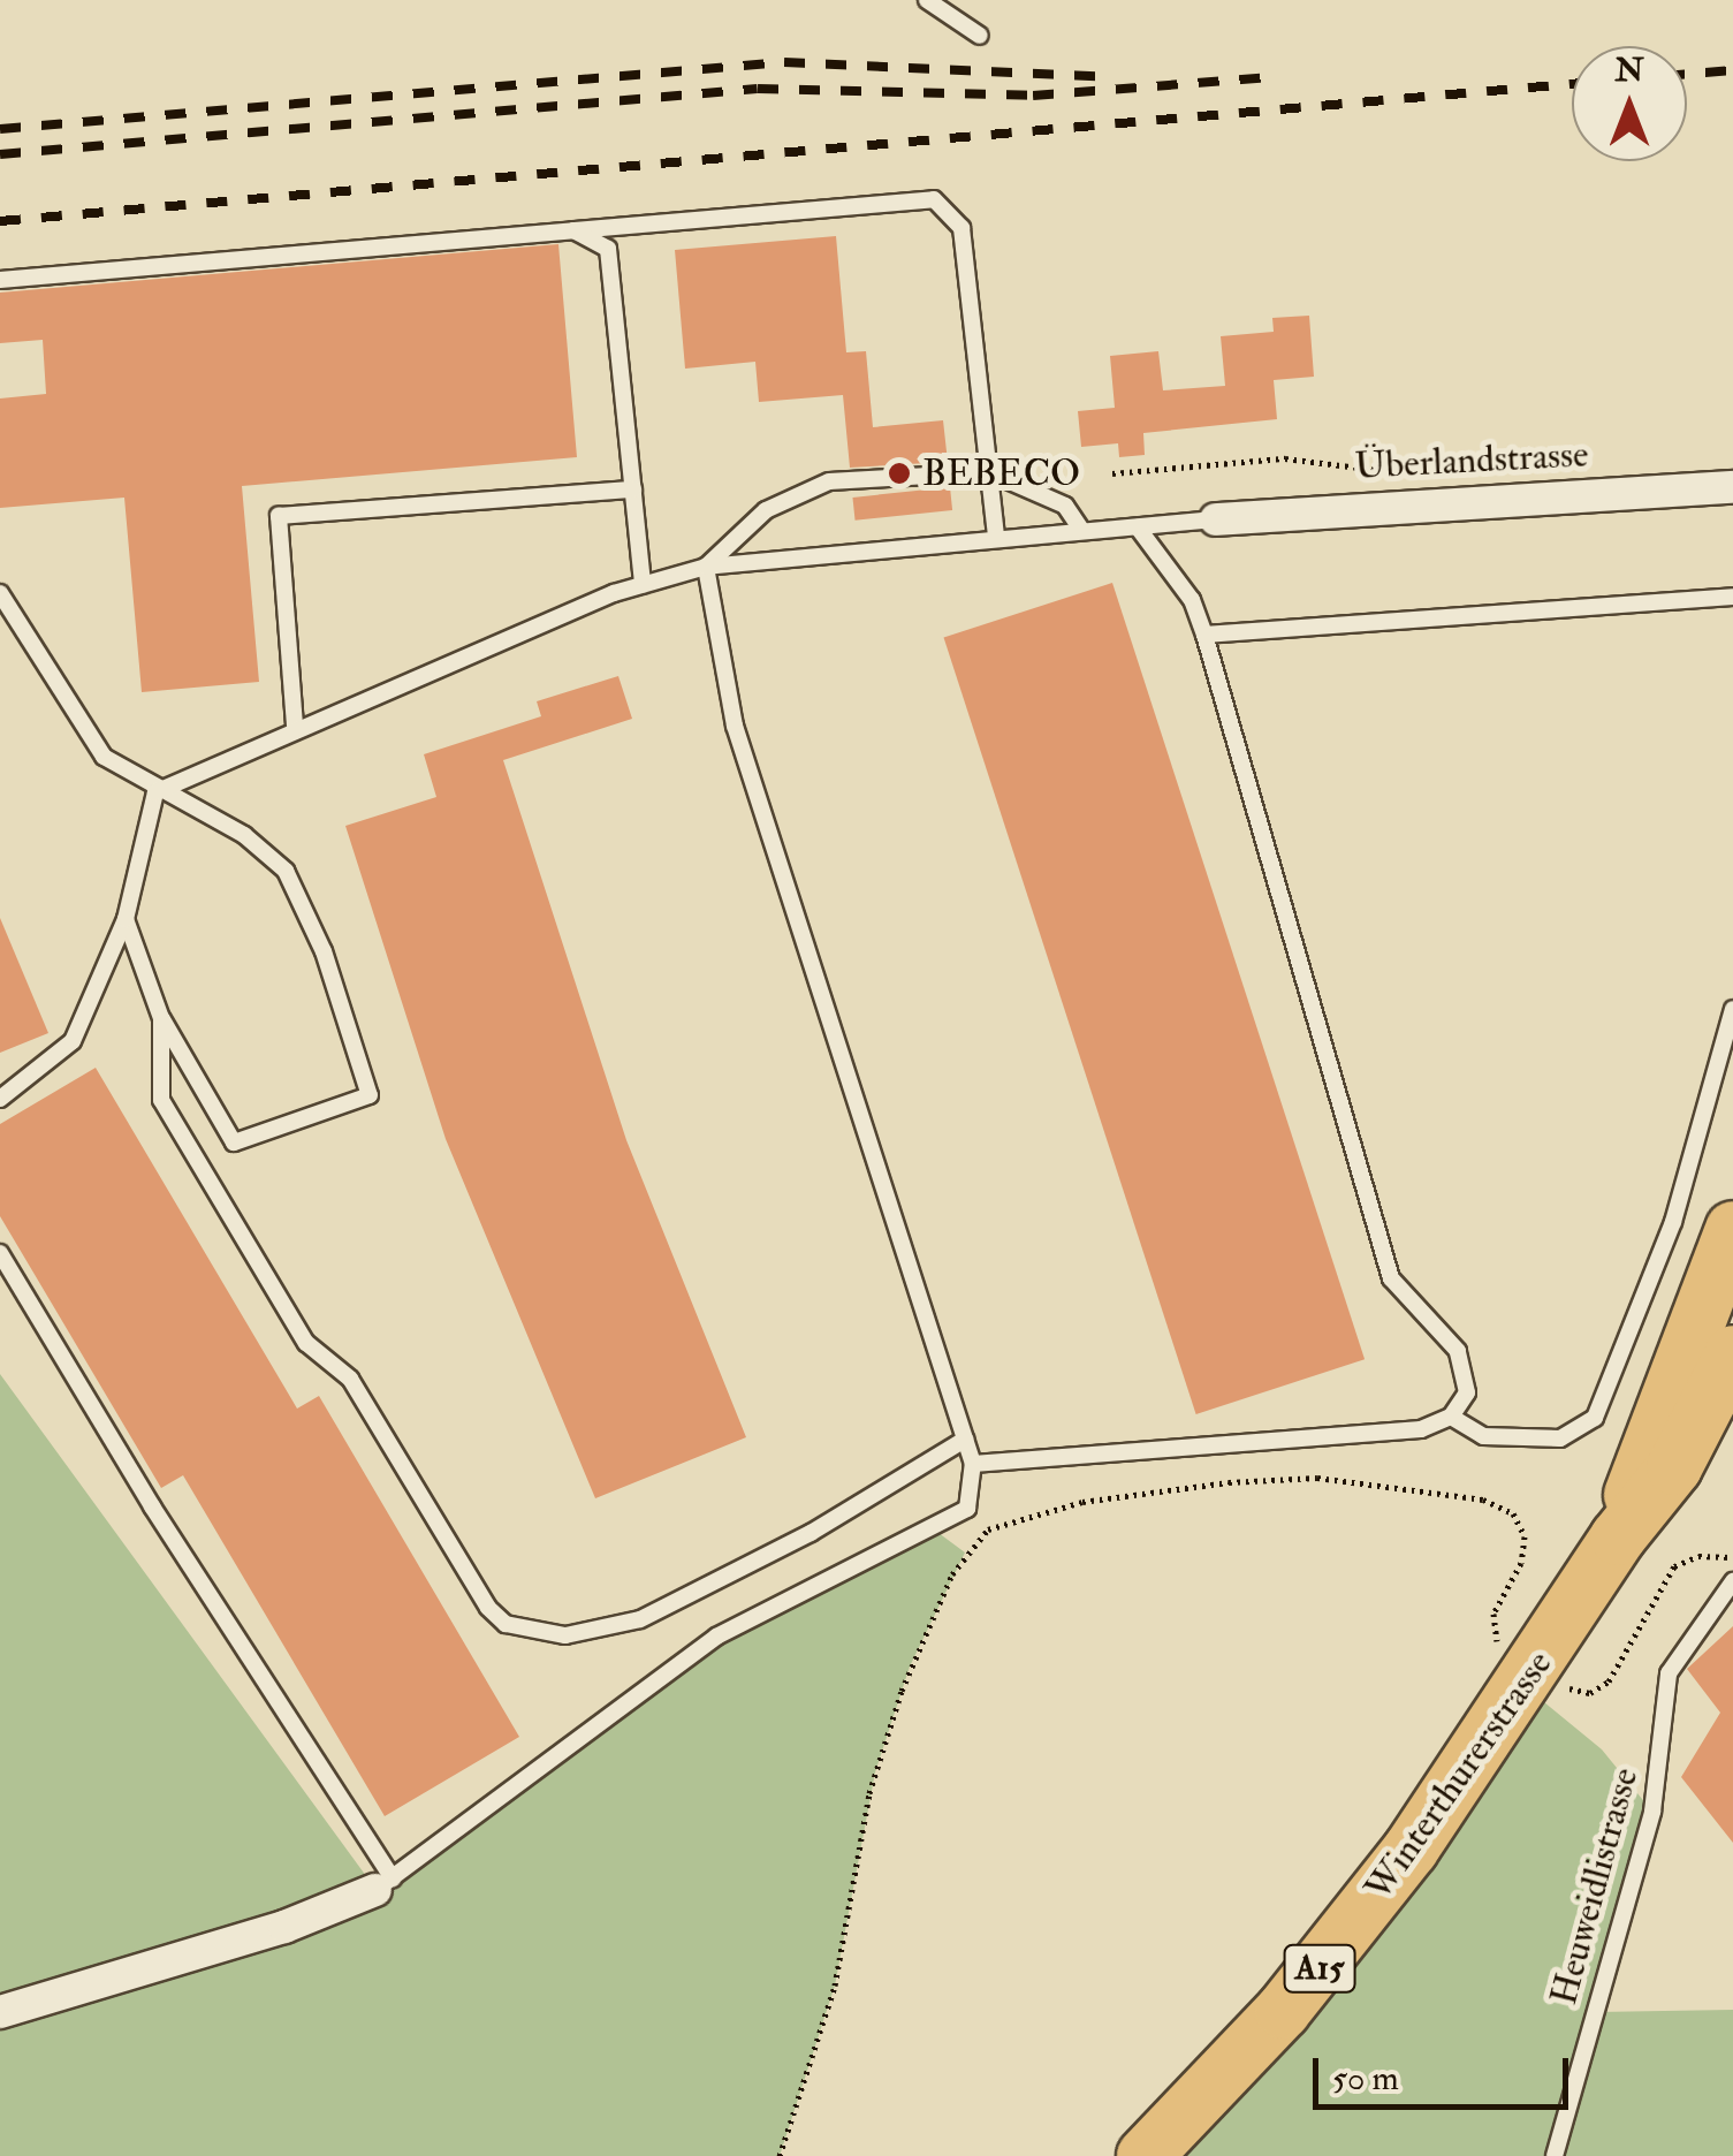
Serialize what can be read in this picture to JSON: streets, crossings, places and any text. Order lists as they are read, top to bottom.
{
  "streets": {
    "highway": ["Winterthurerstrasse", "A15"],
    "street": ["Überlandstrasse"],
    "lane": ["Heuweidlistrasse"]
  },
  "crossings": [
    ["Winterthurerstrasse", "A15"]
  ],
  "places": ["BEBECO"],
  "scale_bar": "50 m",
  "north": "top"
}
